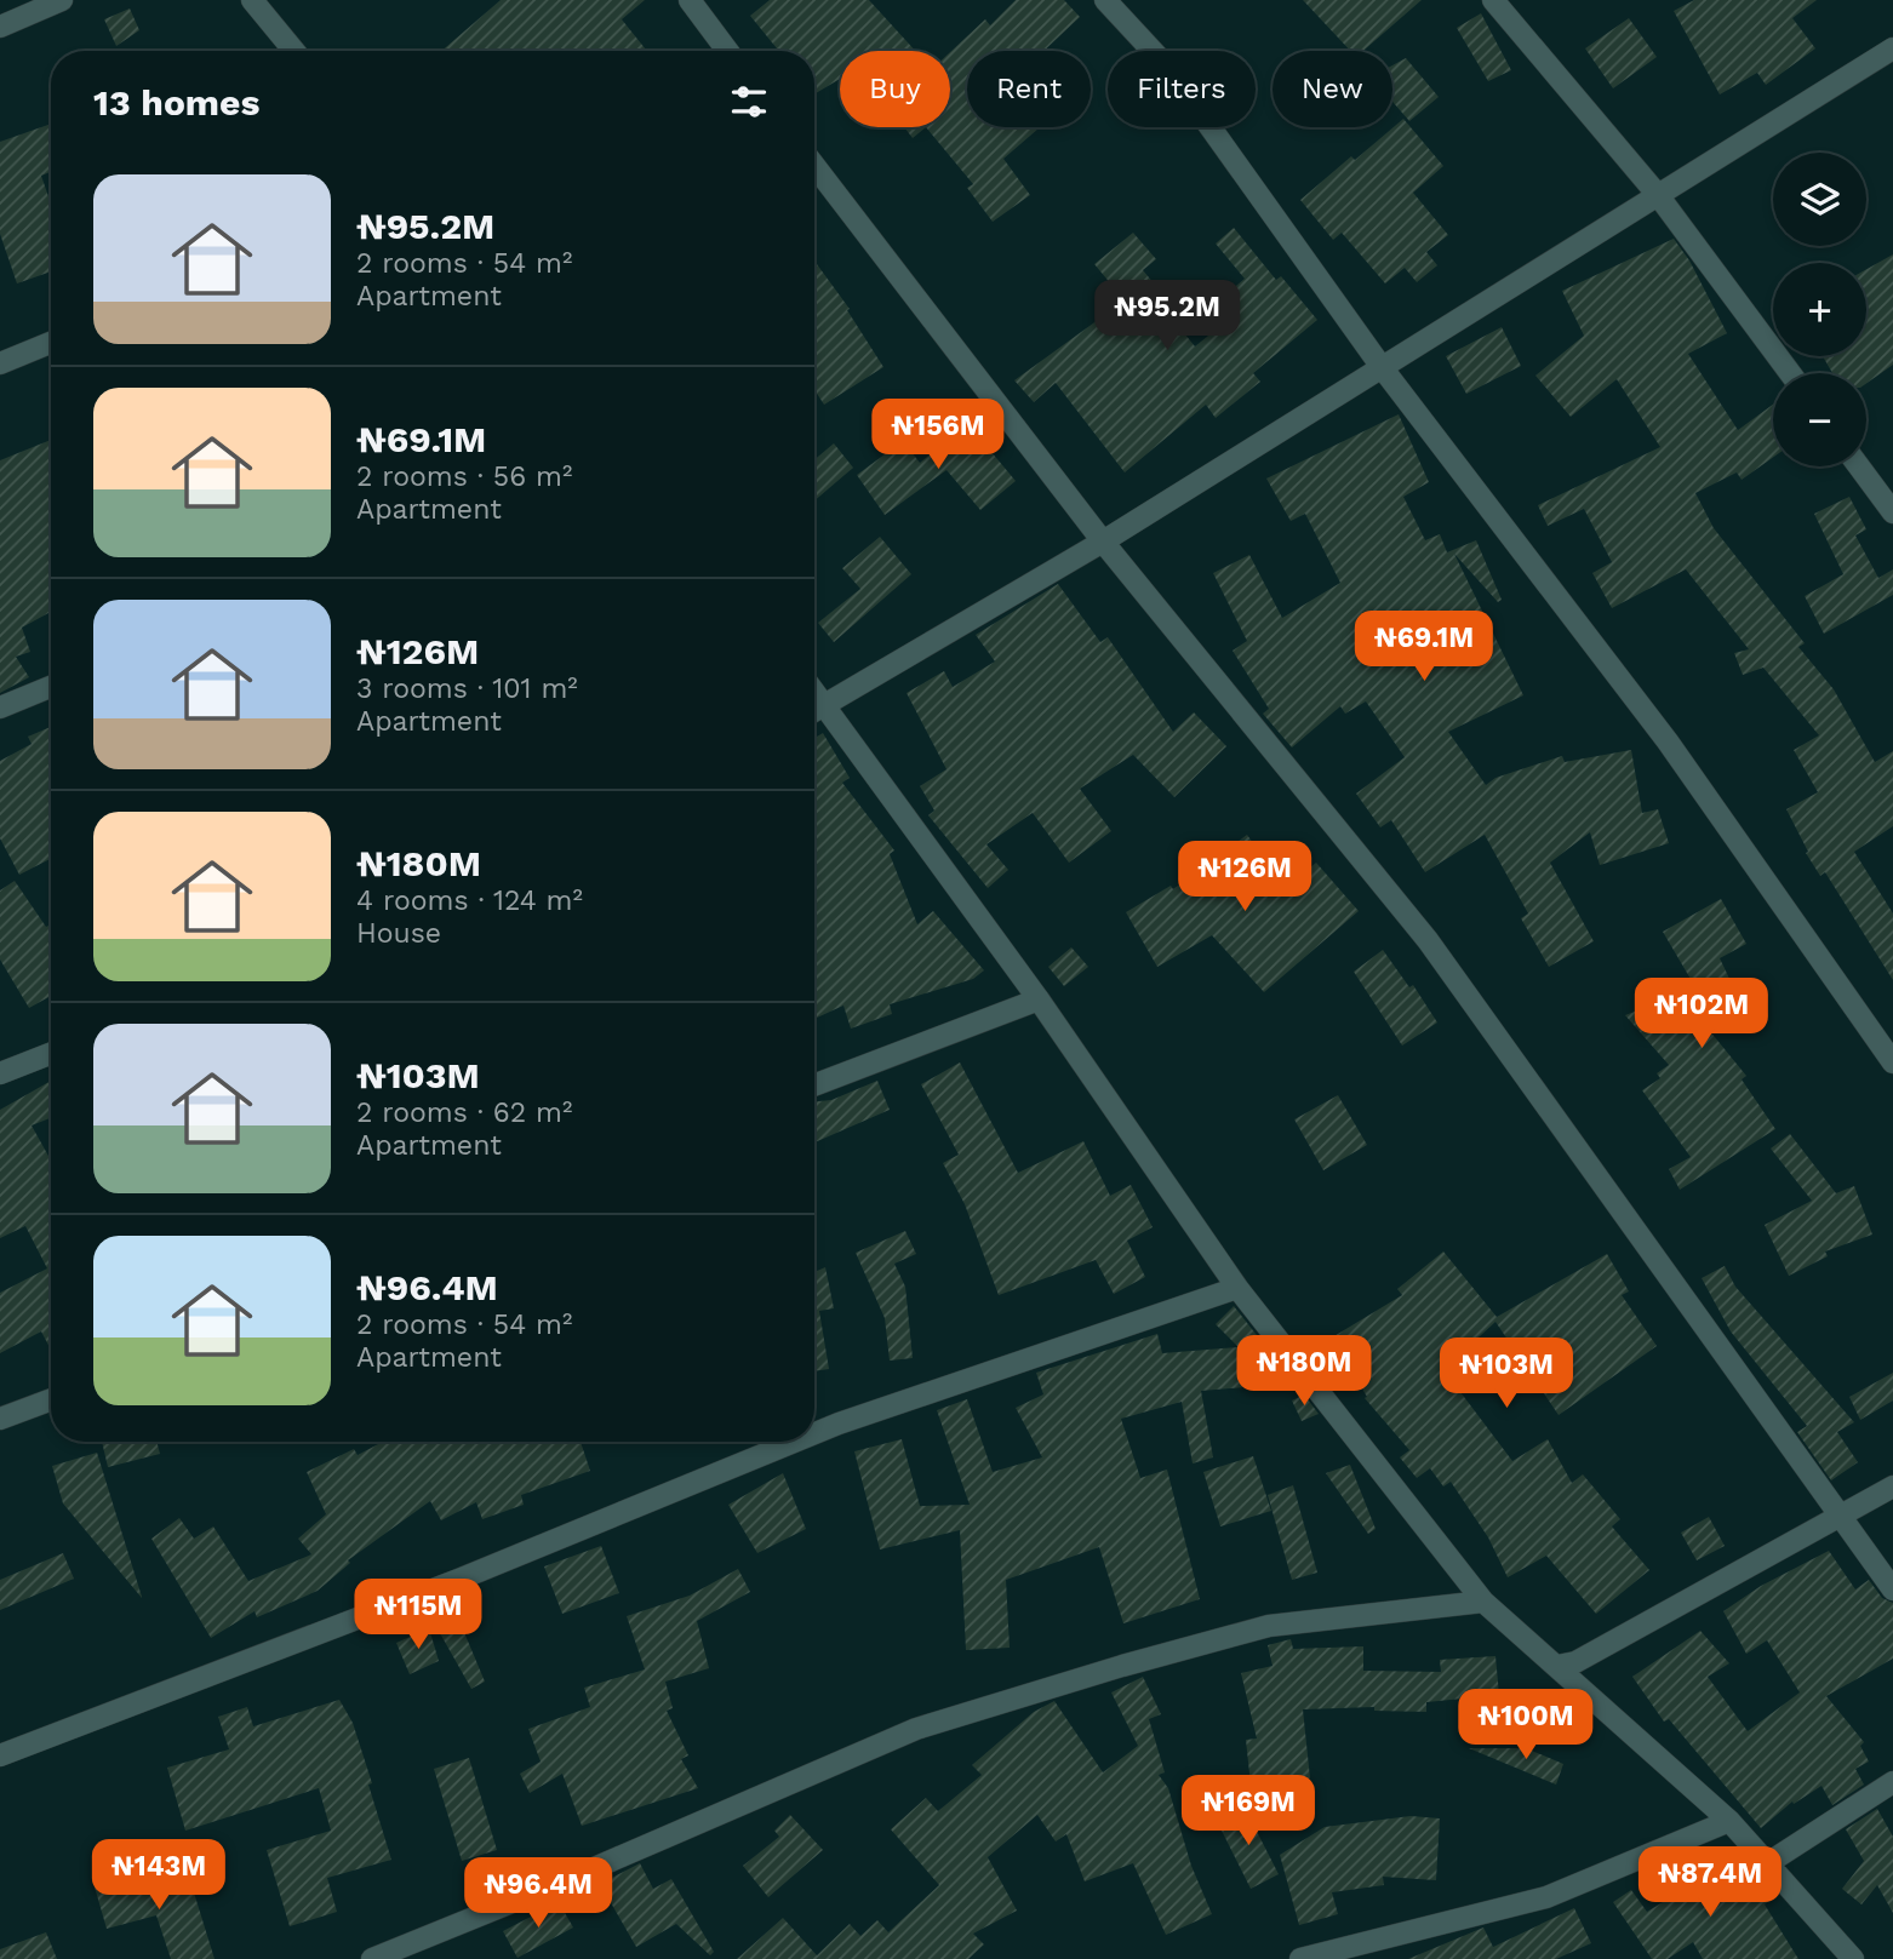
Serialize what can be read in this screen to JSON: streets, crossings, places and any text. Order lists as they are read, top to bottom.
{
  "page": {
    "chip": [
      "Buy",
      "Rent",
      "Filters",
      "New"
    ],
    "heading": "13 homes",
    "map_buttons": ["+", "−"],
    "list": [
      {
        "name": "₦95.2M",
        "note": "2 rooms · 54 m² · Apartment"
      },
      {
        "name": "₦69.1M",
        "note": "2 rooms · 56 m² · Apartment"
      },
      {
        "name": "₦126M",
        "note": "3 rooms · 101 m² · Apartment"
      },
      {
        "name": "₦180M",
        "note": "4 rooms · 124 m² · House"
      },
      {
        "name": "₦103M",
        "note": "2 rooms · 62 m² · Apartment"
      },
      {
        "name": "₦96.4M",
        "note": "2 rooms · 54 m² · Apartment"
      }
    ],
    "price": [
      "₦95.2M",
      "₦156M",
      "₦69.1M",
      "₦126M",
      "₦102M",
      "₦180M",
      "₦103M",
      "₦115M",
      "₦100M",
      "₦169M",
      "₦143M",
      "₦87.4M",
      "₦96.4M"
    ]
  }
}
